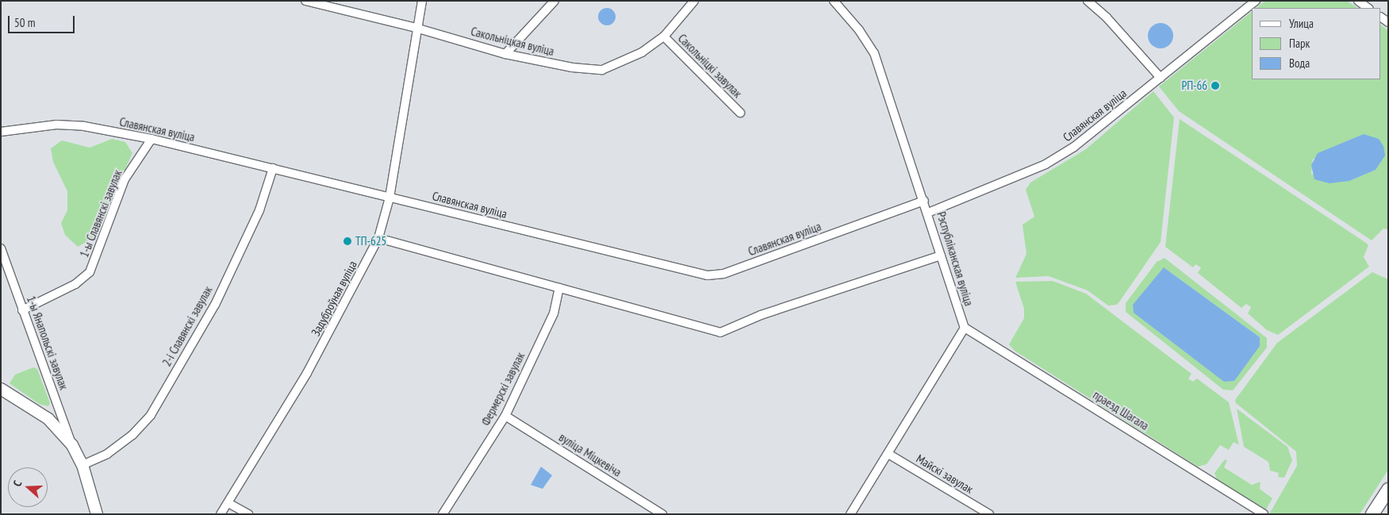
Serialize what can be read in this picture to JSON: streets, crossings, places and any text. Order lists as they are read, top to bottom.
{
  "streets": {
    "street": [
      "Сакольніцкая вуліца",
      "Сакольніцкі завулак",
      "Славянская вуліца",
      "1-ы Славянскі завулак",
      "Рэспубліканская вуліца",
      "Задуброўная вуліца",
      "2-і Славянскі завулак",
      "1-ы Янапольскі завулак",
      "Фермерскі завулак",
      "праезд Шагала",
      "вуліца Міцкевіча",
      "Майскі завулак"
    ]
  },
  "crossings": [
    ["Сакольніцкая вуліца", "Сакольніцкі завулак"],
    ["Сакольніцкая вуліца", "Задуброўная вуліца"],
    ["Славянская вуліца", "1-ы Славянскі завулак"],
    ["Славянская вуліца", "Рэспубліканская вуліца"],
    ["Славянская вуліца", "Задуброўная вуліца"],
    ["Славянская вуліца", "2-і Славянскі завулак"],
    ["1-ы Славянскі завулак", "1-ы Янапольскі завулак"],
    ["Рэспубліканская вуліца", "праезд Шагала"],
    ["Фермерскі завулак", "вуліца Міцкевіча"]
  ],
  "places": ["РП-66", "ТП-625"],
  "legend": ["Улица", "Парк", "Вода"],
  "scale_bar": "50 m",
  "north": "left"
}
